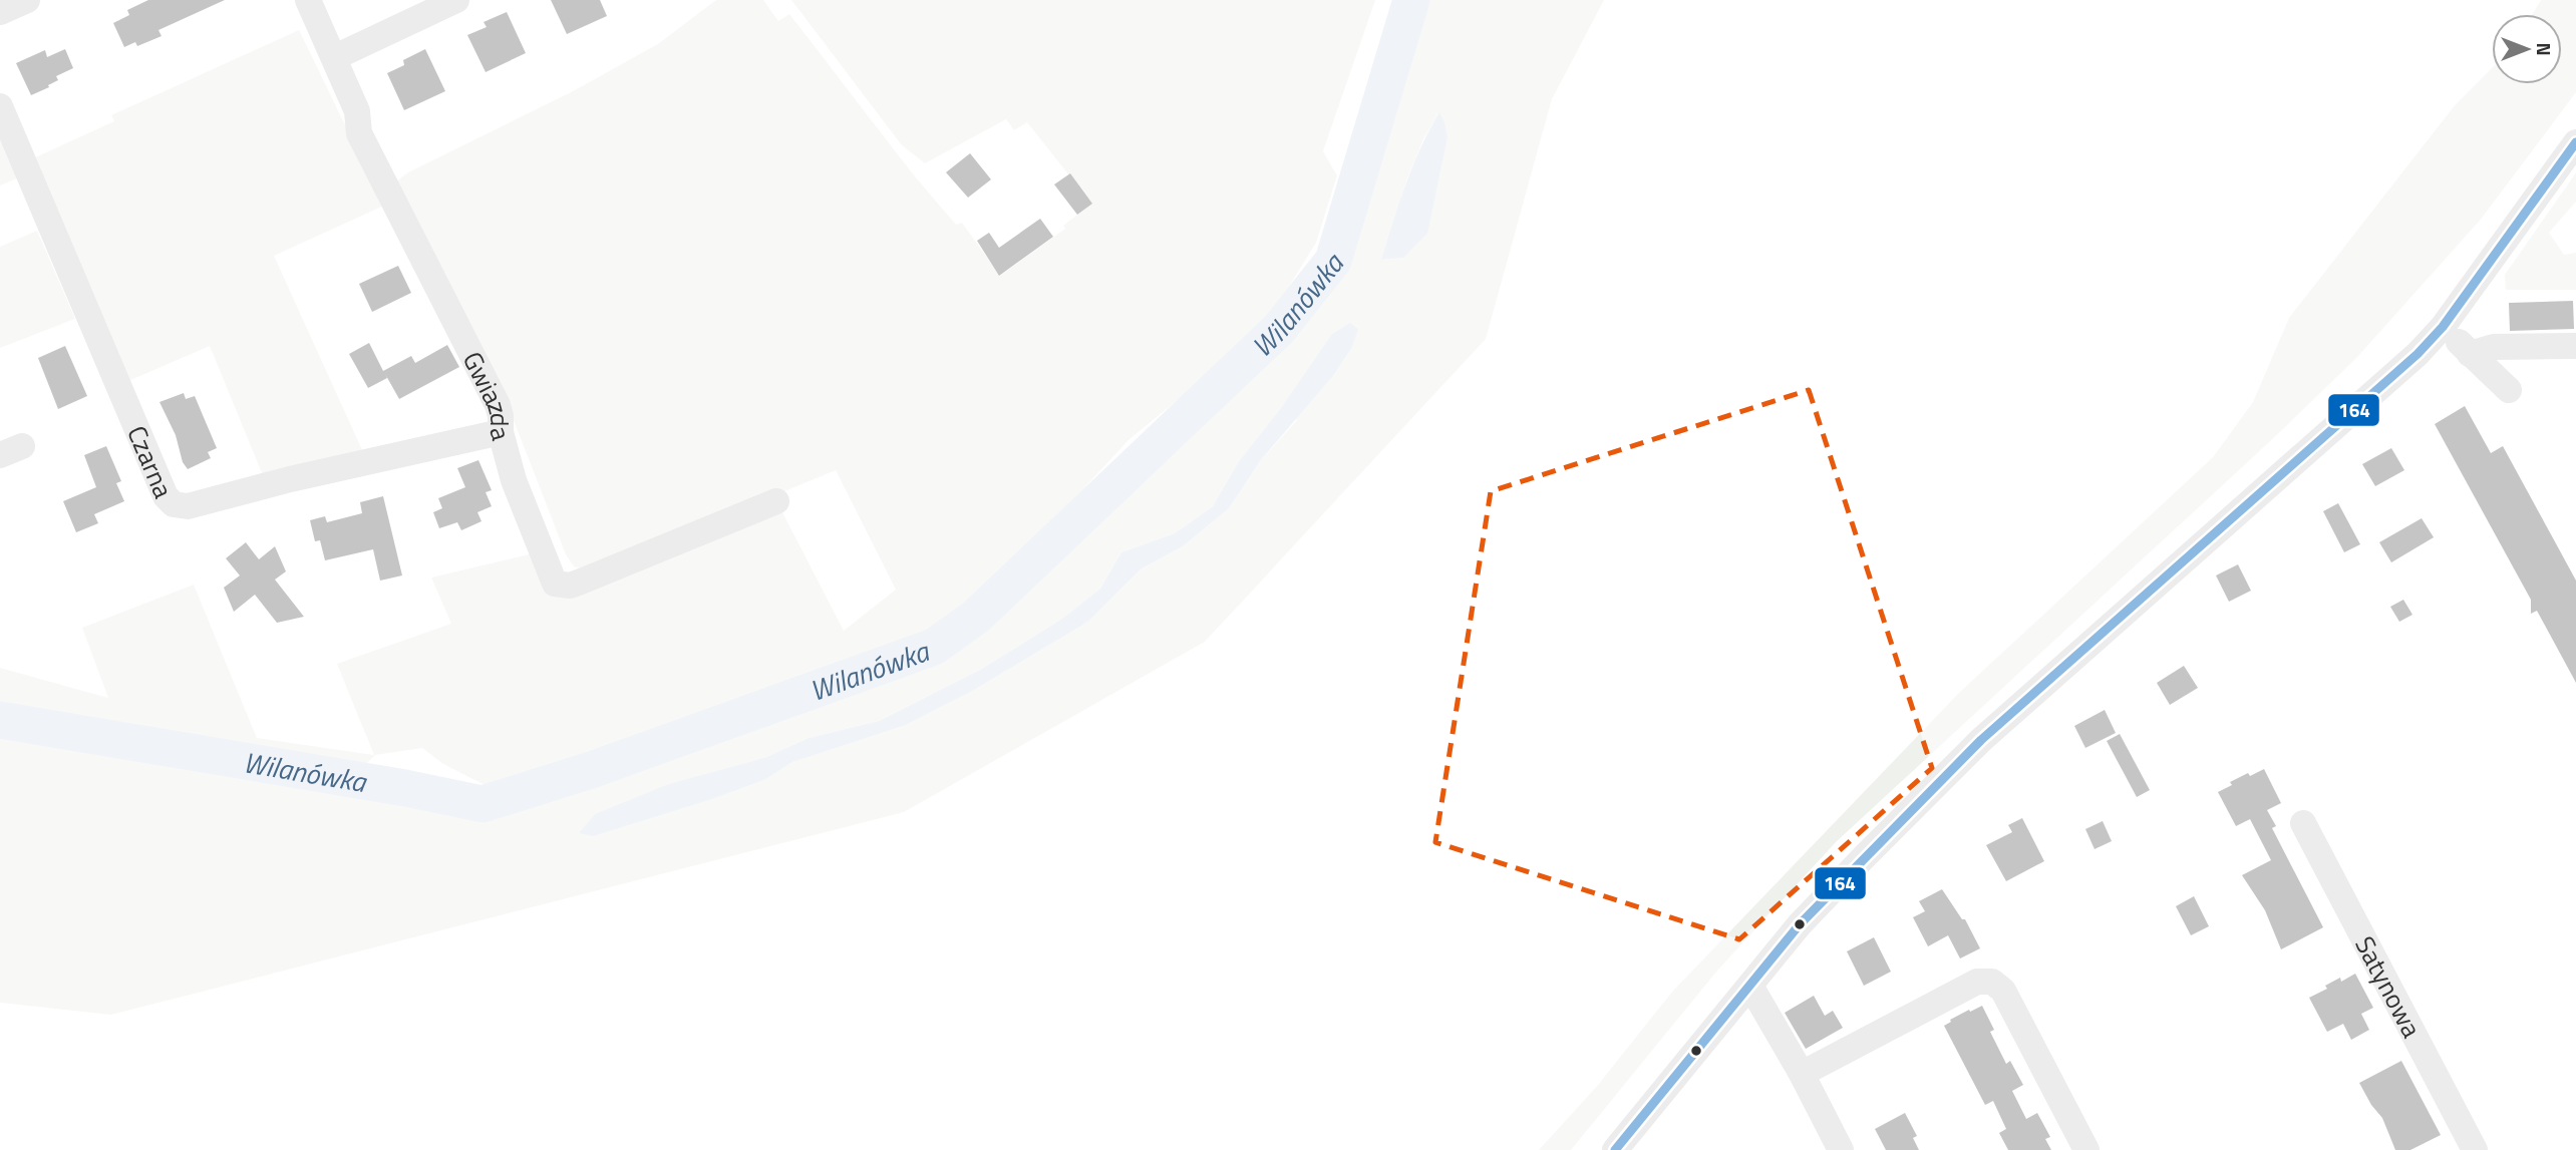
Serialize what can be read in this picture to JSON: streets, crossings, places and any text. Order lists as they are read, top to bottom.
{
  "streets": {
    "street": ["Gwiazda", "Czarna", "Satynowa"]
  },
  "crossings": [
    ["Gwiazda", "Czarna"]
  ],
  "water": ["Wilanówka"],
  "lines": ["transit line 164"],
  "north": "right"
}
